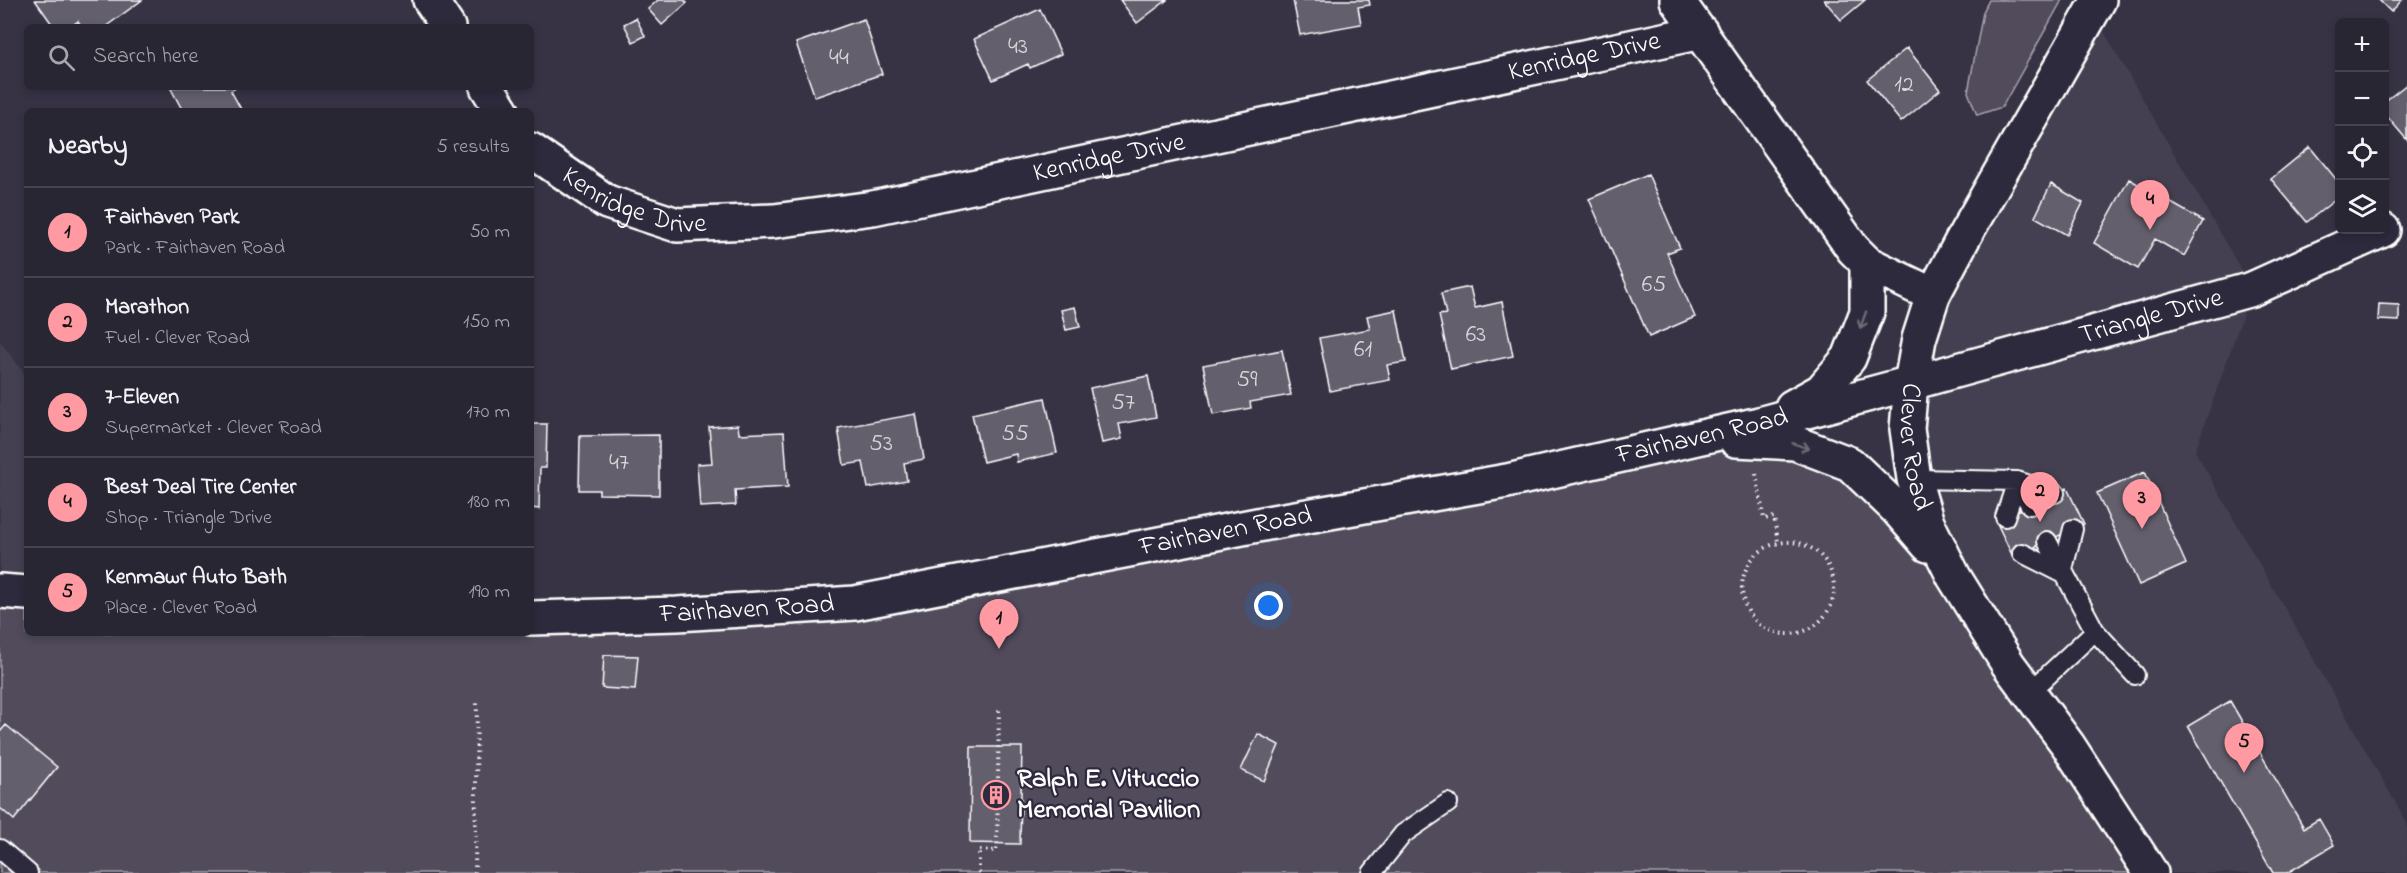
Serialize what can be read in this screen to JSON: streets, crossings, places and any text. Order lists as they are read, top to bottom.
{
  "streets": {
    "street": [
      "Kenridge Drive",
      "Triangle Drive",
      "Fairhaven Road",
      "Clever Road"
    ]
  },
  "crossings": [
    ["Kenridge Drive", "Clever Road"],
    ["Triangle Drive", "Fairhaven Road"],
    ["Triangle Drive", "Clever Road"],
    ["Fairhaven Road", "Clever Road"]
  ],
  "places": {
    "building": ["Ralph E. Vituccio Memorial Pavilion"]
  },
  "house_numbers": [
    "43",
    "44",
    "12",
    "65",
    "63",
    "61",
    "59",
    "57",
    "55",
    "53",
    "47"
  ],
  "page": {
    "map_buttons": ["+", "−"],
    "search": "Search here",
    "heading": ["Nearby", "5 results"],
    "pins": [
      "4",
      "2",
      "3",
      "1",
      "5"
    ],
    "list": [
      {
        "mark": "1",
        "name": "Fairhaven Park",
        "note": "Park · Fairhaven Road",
        "value": "50 m"
      },
      {
        "mark": "2",
        "name": "Marathon",
        "note": "Fuel · Clever Road",
        "value": "150 m"
      },
      {
        "mark": "3",
        "name": "7-Eleven",
        "note": "Supermarket · Clever Road",
        "value": "170 m"
      },
      {
        "mark": "4",
        "name": "Best Deal Tire Center",
        "note": "Shop · Triangle Drive",
        "value": "180 m"
      },
      {
        "mark": "5",
        "name": "Kenmawr Auto Bath",
        "note": "Place · Clever Road",
        "value": "190 m"
      }
    ]
  }
}
